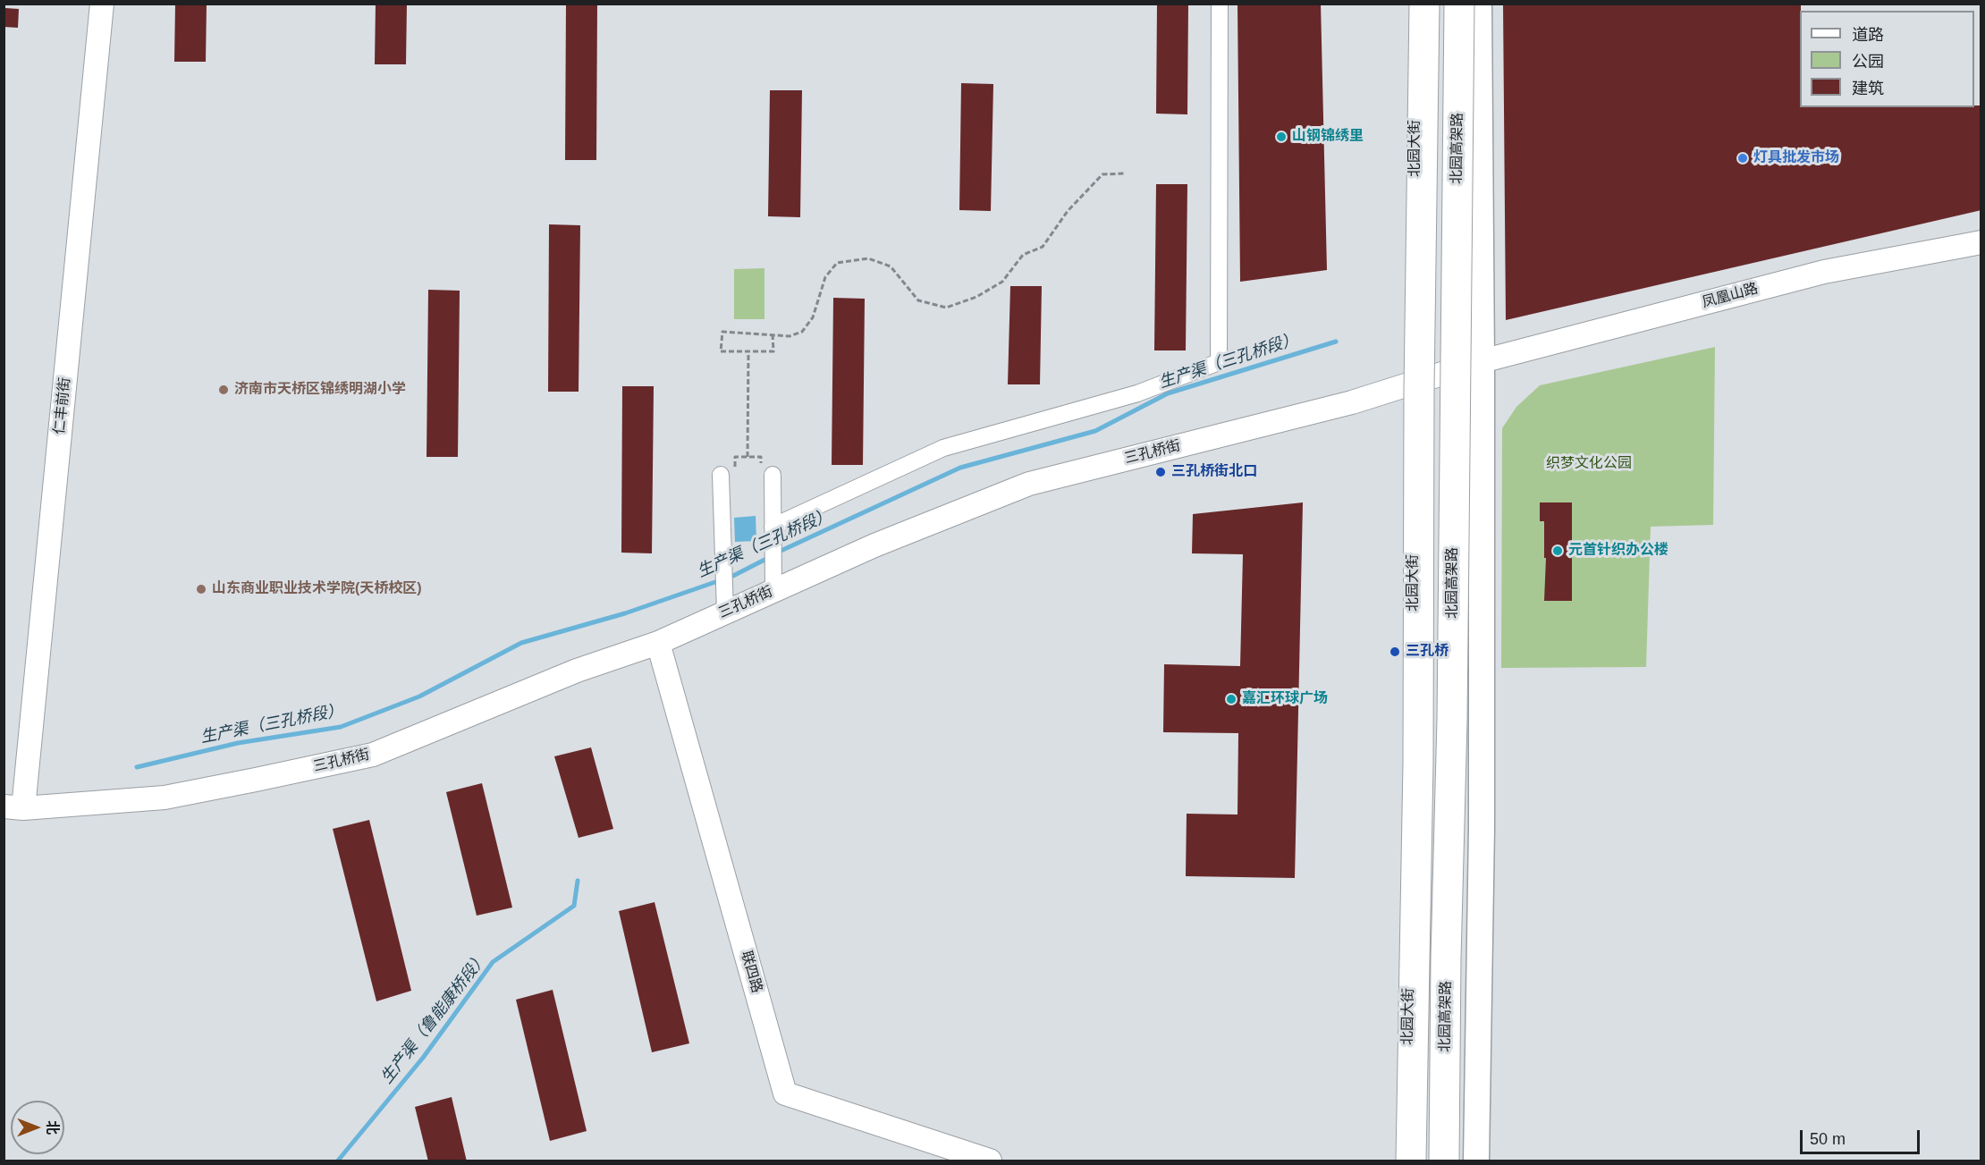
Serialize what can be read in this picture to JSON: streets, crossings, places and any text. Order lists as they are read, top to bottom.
{
  "streets": {
    "highway": ["北园高架路"],
    "main road": [
      "北园大街",
      "凤凰山路",
      "仁丰前街",
      "三孔桥街",
      "联四路"
    ]
  },
  "crossings": [
    ["北园大街", "三孔桥街"],
    ["凤凰山路", "三孔桥街"],
    ["仁丰前街", "三孔桥街"],
    ["三孔桥街", "联四路"]
  ],
  "water": ["生产渠（三孔桥段）", "生产渠（鲁能康桥段）"],
  "parks": ["织梦文化公园"],
  "places": [
    "山钢锦绣里",
    "灯具批发市场",
    "济南市天桥区锦绣明湖小学",
    "三孔桥街北口",
    "元首针织办公楼",
    "山东商业职业技术学院(天桥校区)",
    "三孔桥",
    "嘉汇环球广场"
  ],
  "legend": ["道路", "公园", "建筑"],
  "scale_bar": "50 m",
  "north": "right"
}
